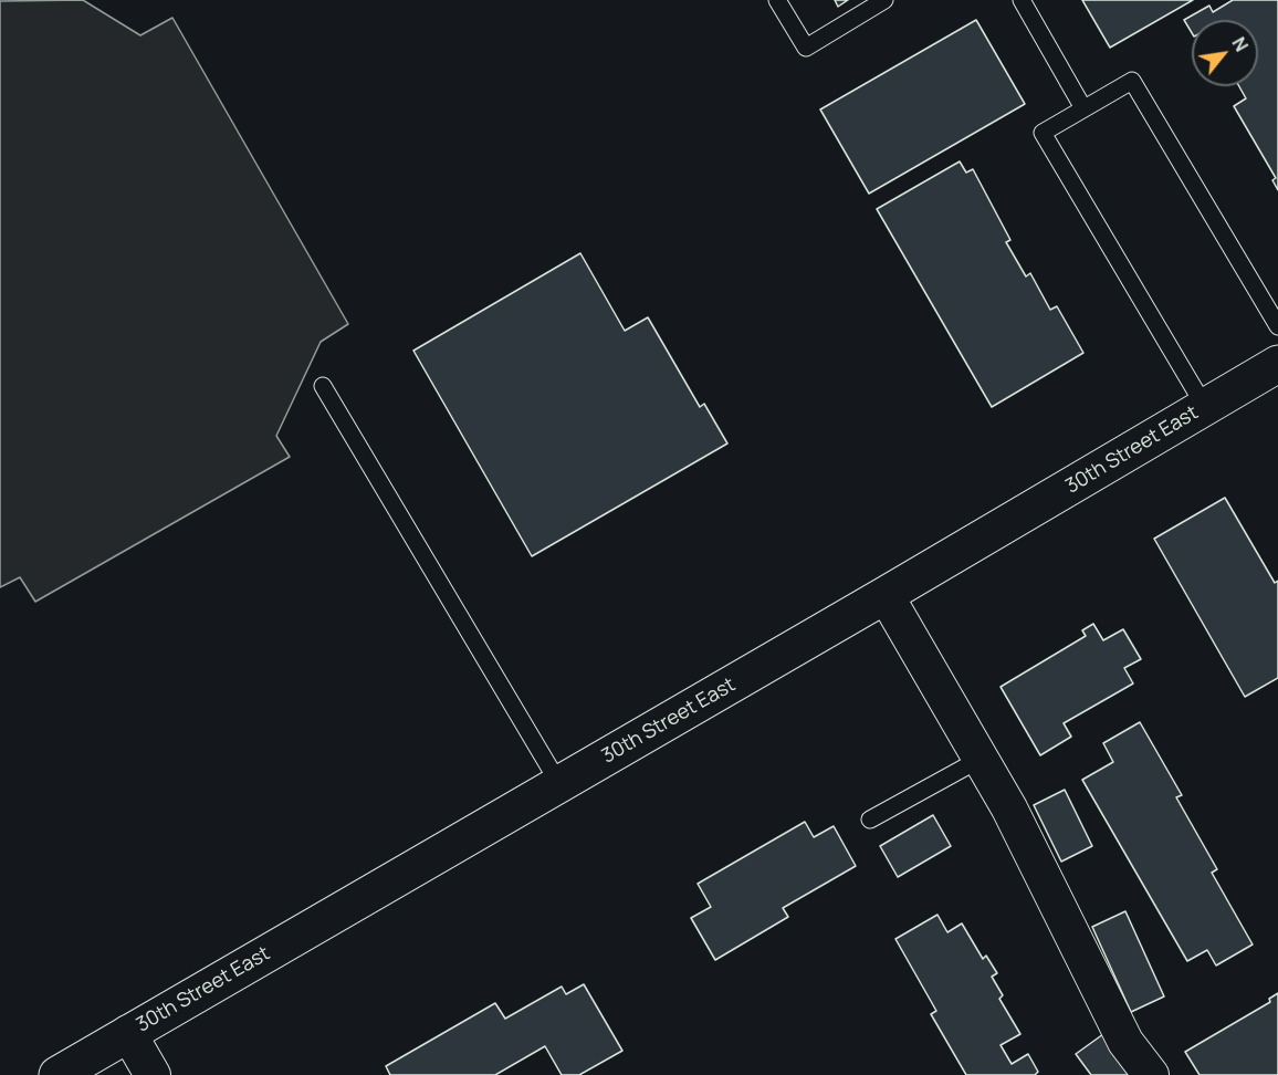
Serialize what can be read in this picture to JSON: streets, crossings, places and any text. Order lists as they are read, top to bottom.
{
  "streets": {
    "street": ["30th Street East"]
  },
  "north": "top right"
}
